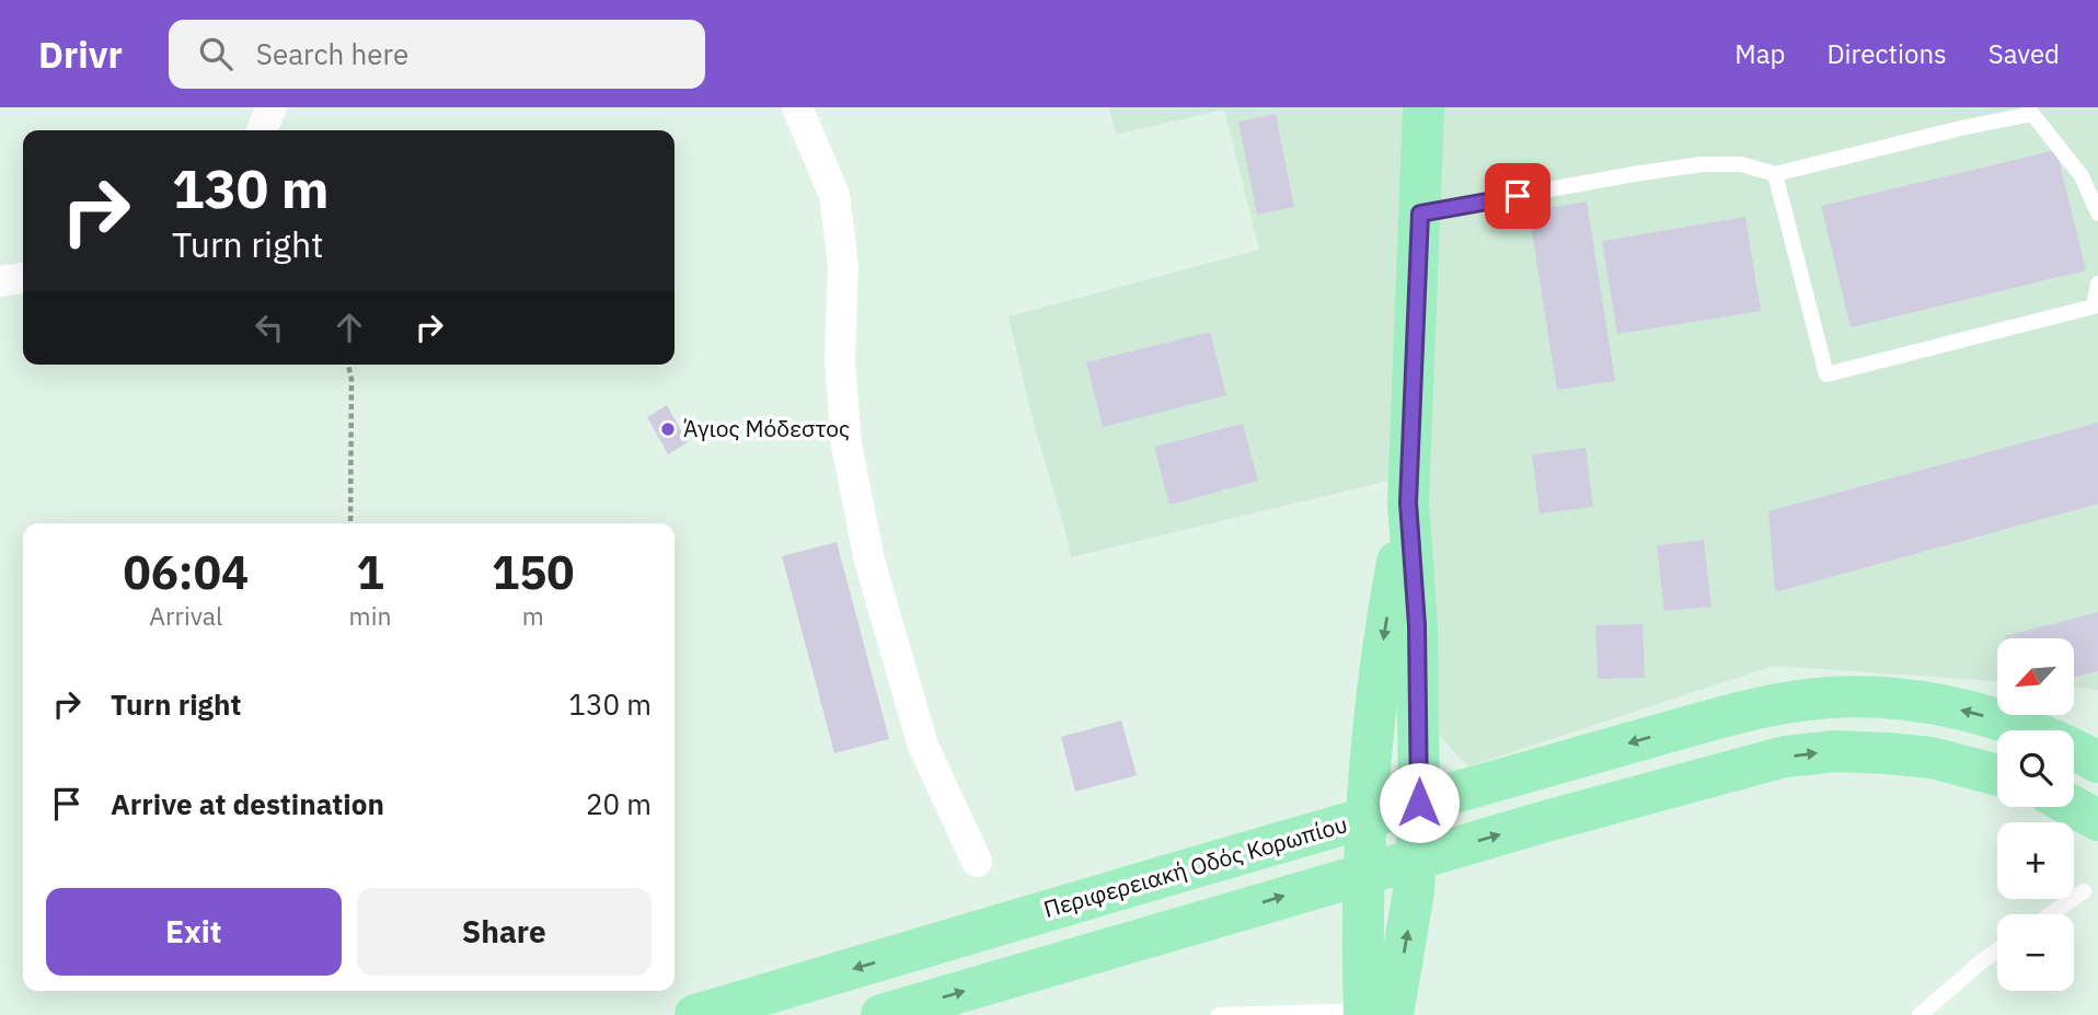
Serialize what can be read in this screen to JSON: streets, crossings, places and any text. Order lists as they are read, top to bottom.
{
  "streets": {
    "main road": ["Περιφερειακή Οδός Κορωπίου"]
  },
  "places": ["Άγιος Μόδεστος"],
  "north": "bottom left",
  "page": {
    "header": "Drivr",
    "search": "Search here",
    "nav": ["Map", "Directions", "Saved"],
    "turn": ["130 m", "Turn right"],
    "eta": [
      "06:04",
      "Arrival",
      "1",
      "min",
      "150",
      "m"
    ],
    "map_buttons": ["+", "−"],
    "list": [
      {
        "name": "Turn right",
        "value": "130 m"
      },
      {
        "name": "Arrive at destination",
        "value": "20 m"
      }
    ],
    "buttons": ["Exit", "Share"]
  }
}
